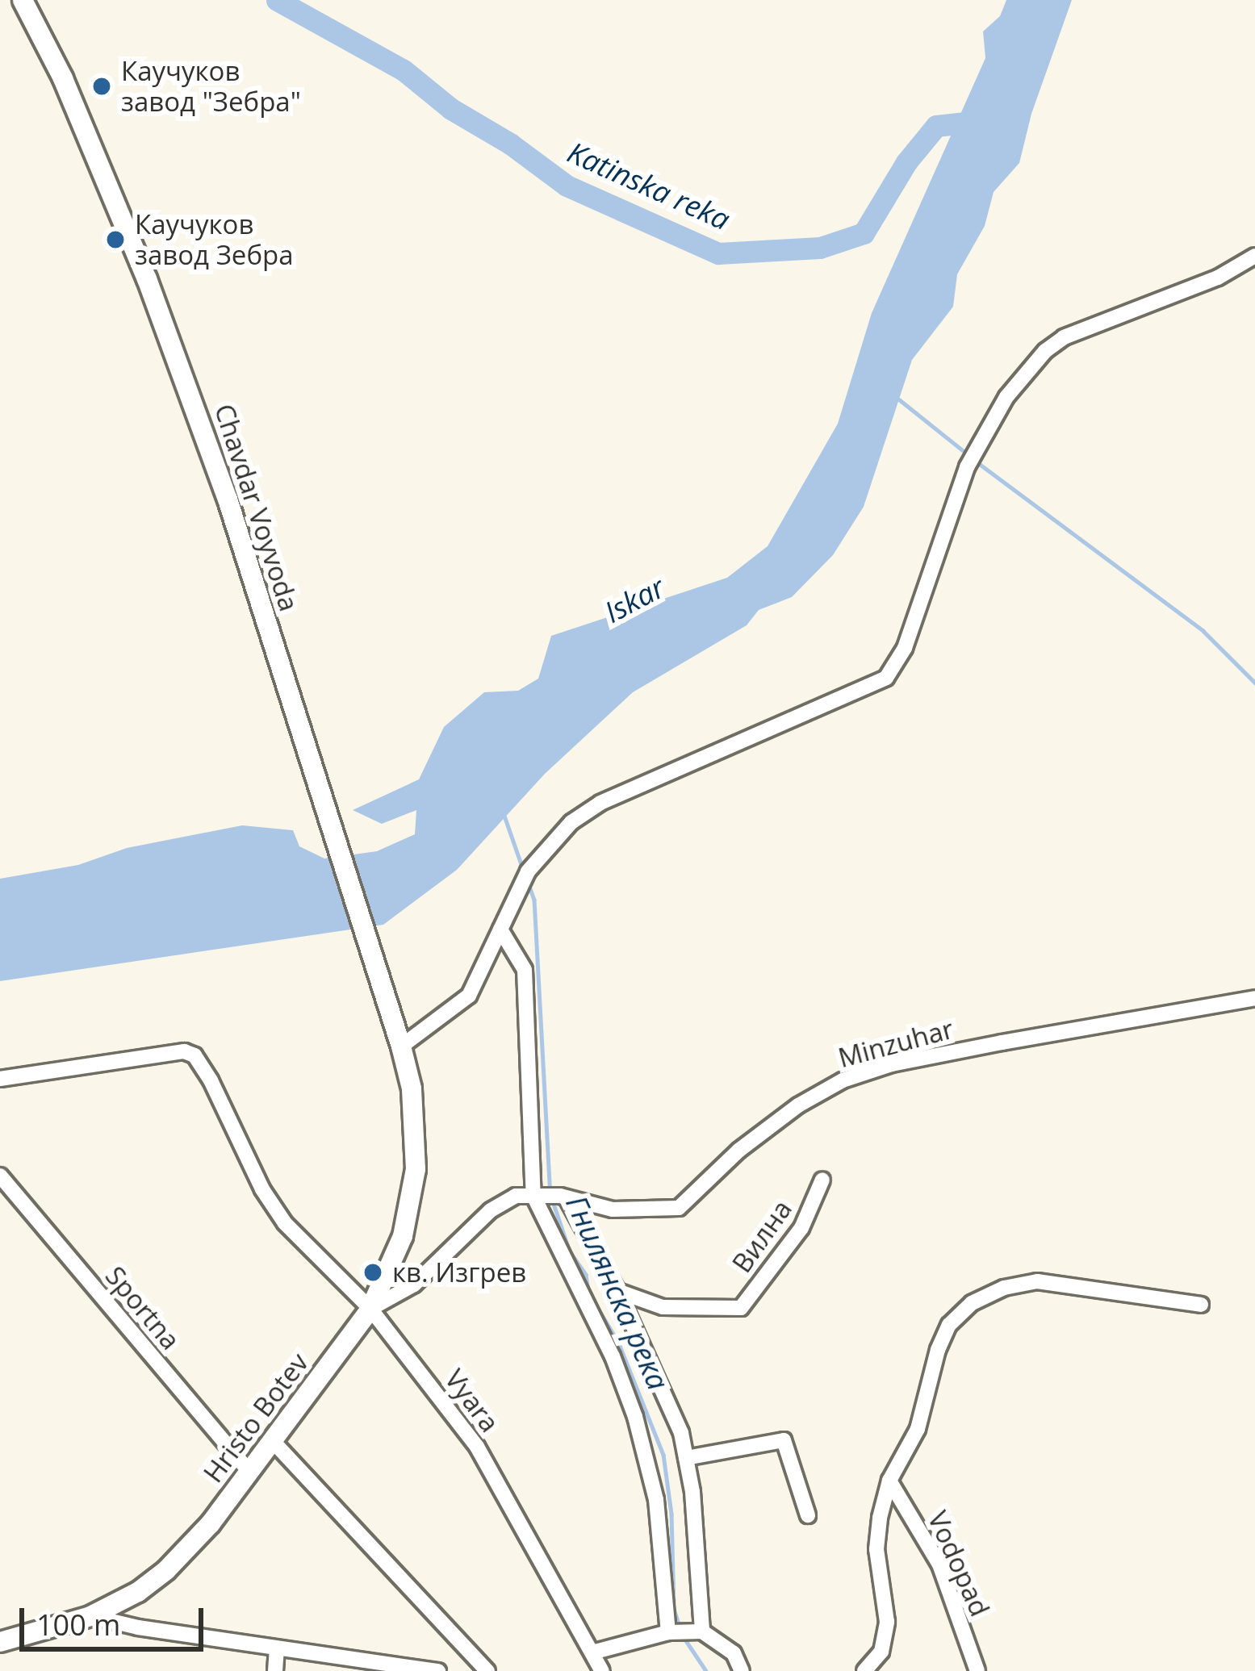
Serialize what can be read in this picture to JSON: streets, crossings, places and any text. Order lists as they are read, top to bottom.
{
  "streets": {
    "street": [
      "Chavdar Voyvoda",
      "Minzuhar",
      "Вилна",
      "Sportna",
      "Vyara",
      "Hristo Botev",
      "Vodopad"
    ]
  },
  "crossings": [
    ["Chavdar Voyvoda", "Vyara"],
    ["Chavdar Voyvoda", "Hristo Botev"],
    ["Minzuhar", "Hristo Botev"],
    ["Sportna", "Hristo Botev"],
    ["Vyara", "Hristo Botev"]
  ],
  "water": ["Katinska reka", "Iskar", "Гнилянска река"],
  "places": ["Каучуков завод \"Зебра\"", "Каучуков завод Зебра", "кв. Изгрев"],
  "scale_bar": "100 m"
}
